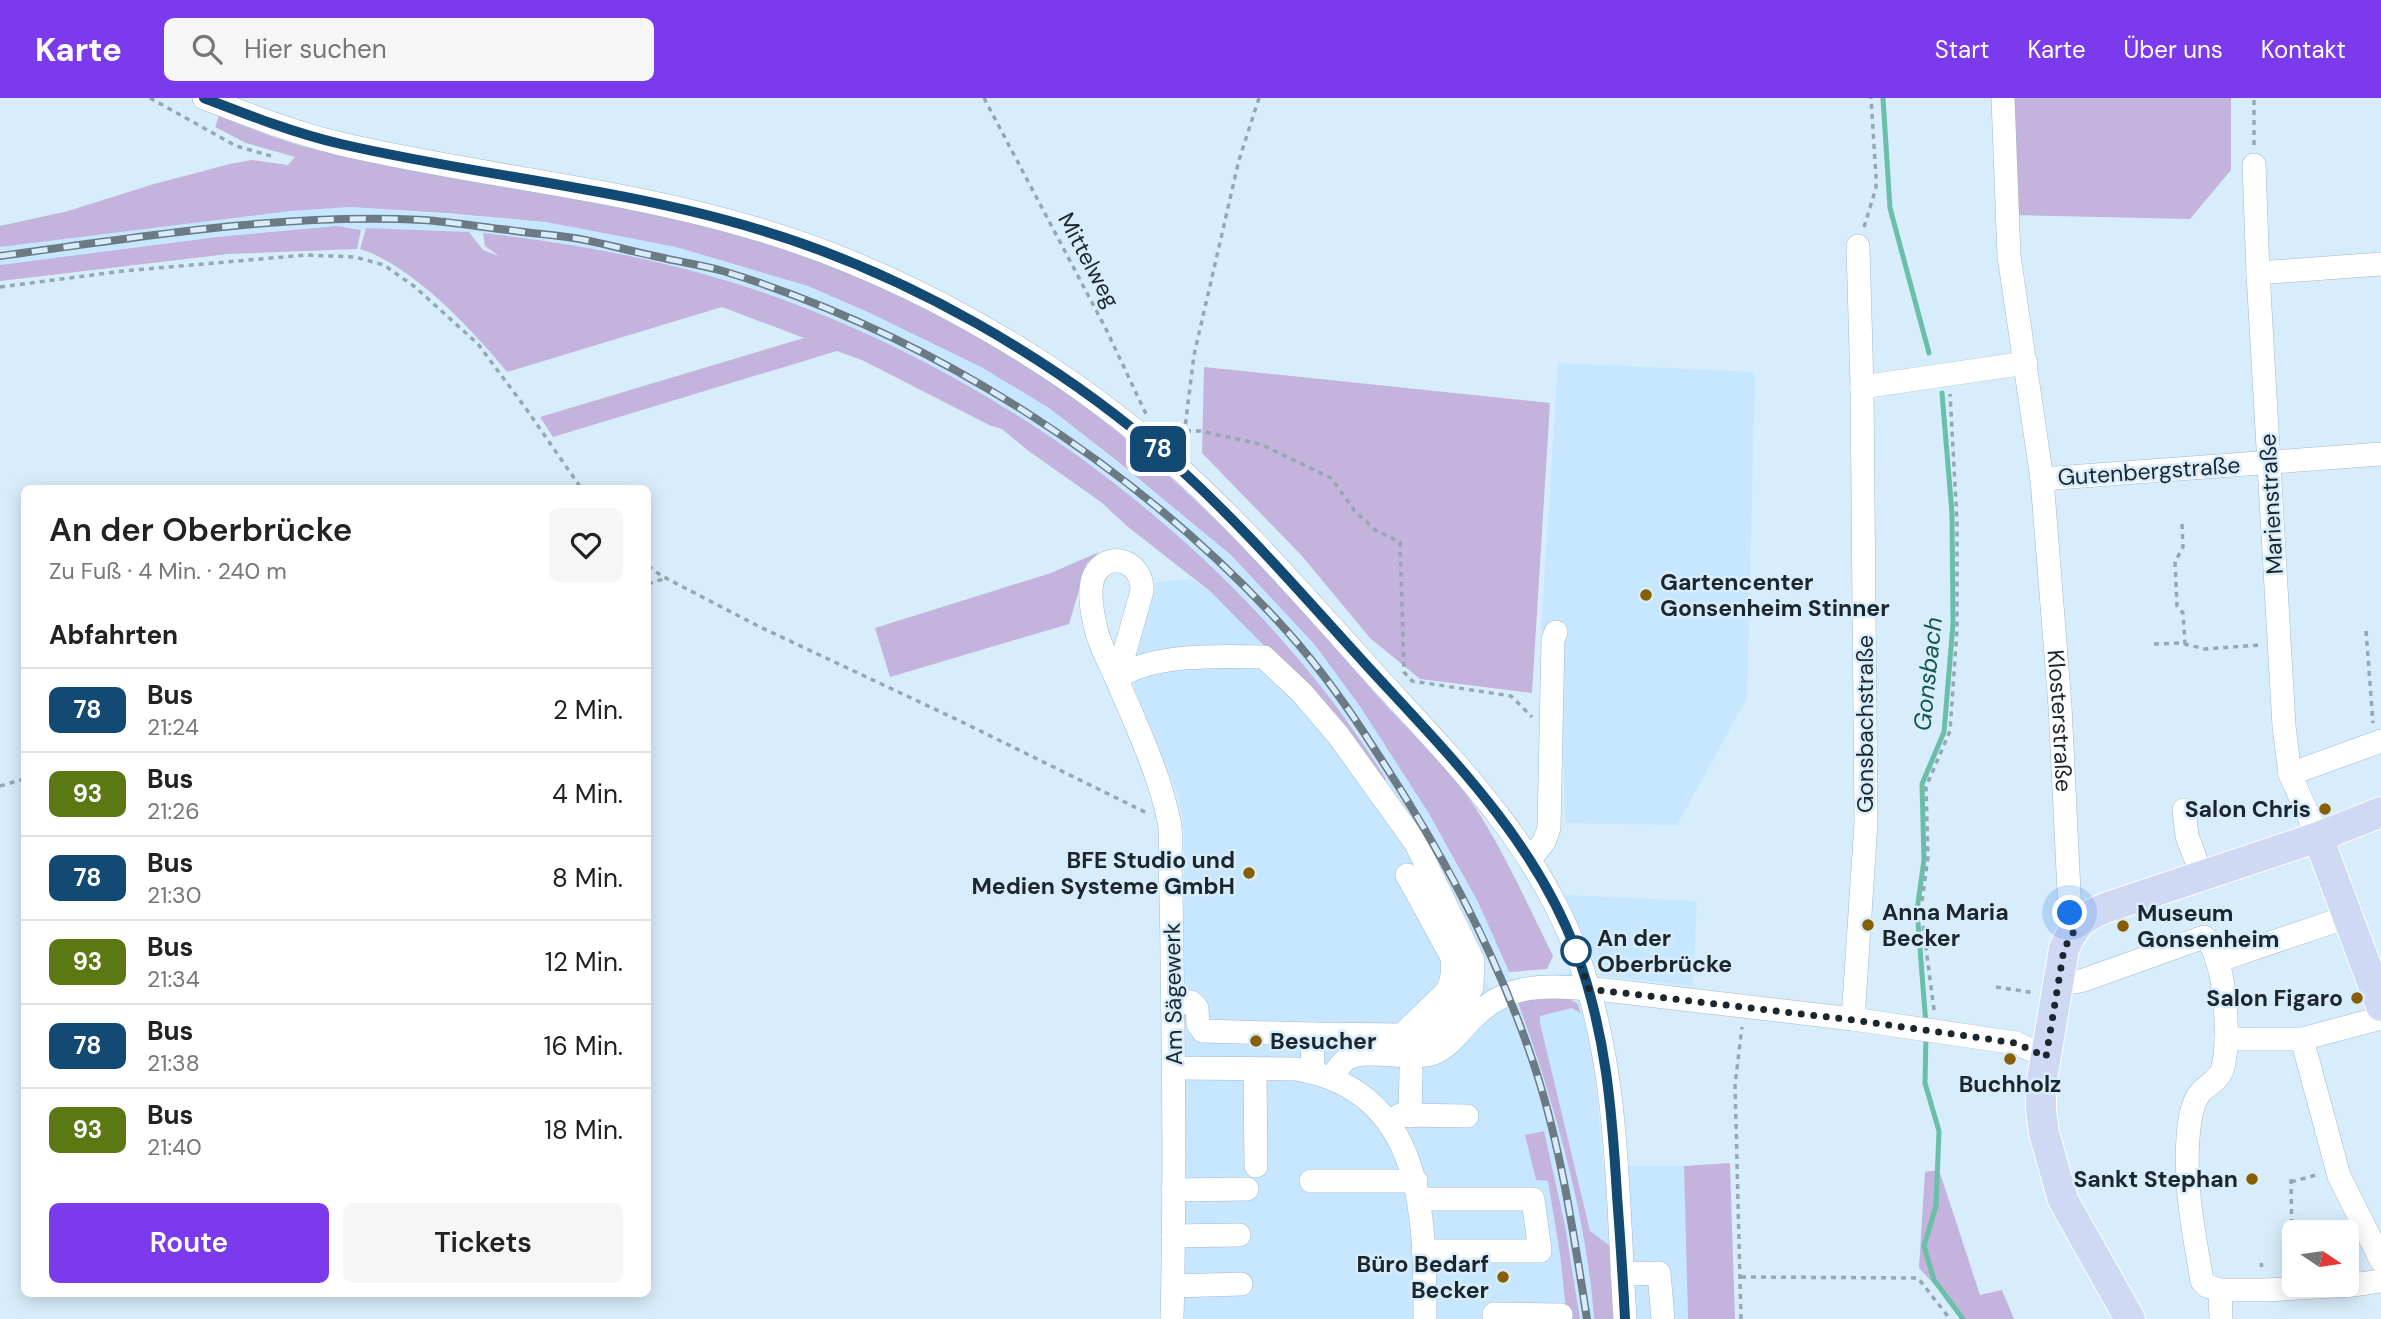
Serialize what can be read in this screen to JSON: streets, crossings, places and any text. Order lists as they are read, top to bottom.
{
  "streets": {
    "street": [
      "Gutenbergstraße",
      "Marienstraße",
      "Klosterstraße",
      "Gonsbachstraße",
      "Am Sägewerk"
    ],
    "path": ["Mittelweg"]
  },
  "crossings": [
    ["Gutenbergstraße", "Marienstraße"],
    ["Gutenbergstraße", "Klosterstraße"]
  ],
  "water": ["Gonsbach"],
  "places": [
    "Gartencenter Gonsenheim Stinner",
    "Salon Chris",
    "BFE Studio und Medien Systeme GmbH",
    "Anna Maria Becker",
    "Museum Gonsenheim",
    "An der Oberbrücke",
    "Salon Figaro",
    "Besucher",
    "Buchholz",
    "Sankt Stephan",
    "Büro Bedarf Becker"
  ],
  "lines": ["bus line 78"],
  "north": "right",
  "page": {
    "header": "Karte",
    "search": "Hier suchen",
    "nav": [
      "Start",
      "Karte",
      "Über uns",
      "Kontakt"
    ],
    "on_map": "78",
    "heading": [
      ["An der Oberbrücke", "Zu Fuß · 4 Min. · 240 m"],
      "Abfahrten"
    ],
    "list": [
      {
        "mark": "78",
        "name": "Bus",
        "note": "21:24",
        "value": "2 Min."
      },
      {
        "mark": "93",
        "name": "Bus",
        "note": "21:26",
        "value": "4 Min."
      },
      {
        "mark": "78",
        "name": "Bus",
        "note": "21:30",
        "value": "8 Min."
      },
      {
        "mark": "93",
        "name": "Bus",
        "note": "21:34",
        "value": "12 Min."
      },
      {
        "mark": "78",
        "name": "Bus",
        "note": "21:38",
        "value": "16 Min."
      },
      {
        "mark": "93",
        "name": "Bus",
        "note": "21:40",
        "value": "18 Min."
      }
    ],
    "buttons": ["Route", "Tickets"]
  }
}
